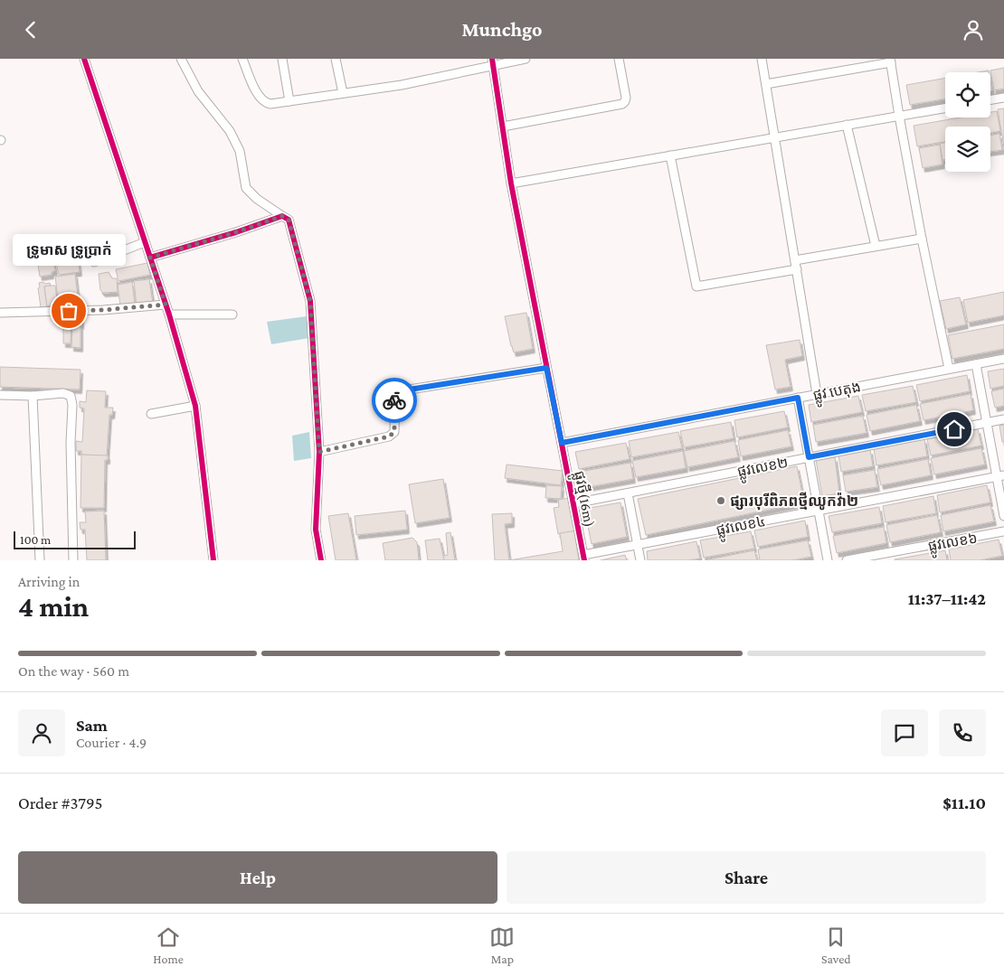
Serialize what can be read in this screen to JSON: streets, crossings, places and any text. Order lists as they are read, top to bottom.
{
  "streets": {
    "street": [
      "ផ្លូវ បេតុង",
      "ផ្លូវលេខ២",
      "ផ្លូវថ្មី(16m)",
      "ផ្លូវលេខ៤",
      "ផ្លូវលេខ៦"
    ]
  },
  "crossings": [
    ["ផ្លូវ បេតុង", "ផ្លូវថ្មី(16m)"],
    ["ផ្លូវលេខ២", "ផ្លូវថ្មី(16m)"],
    ["ផ្លូវថ្មី(16m)", "ផ្លូវលេខ៤"]
  ],
  "places": ["ទ្រូមាស ទ្រូប្រាក់", "ផ្សារបុរីពិភពថ្មីឈូកវ៉ា២"],
  "scale_bar": "100 m",
  "page": {
    "header": "Munchgo",
    "bubble": "ទ្រូមាស ទ្រូប្រាក់",
    "scale": "100 m",
    "heading": ["4 min", "Arriving in", "11:37–11:42"],
    "panel": [
      "Sam",
      "Courier · 4.9",
      "Order #3795",
      "$11.10"
    ],
    "bar": "On the way · 560 m",
    "buttons": ["Help", "Share"],
    "tabs": ["Home", "Map", "Saved"]
  }
}
